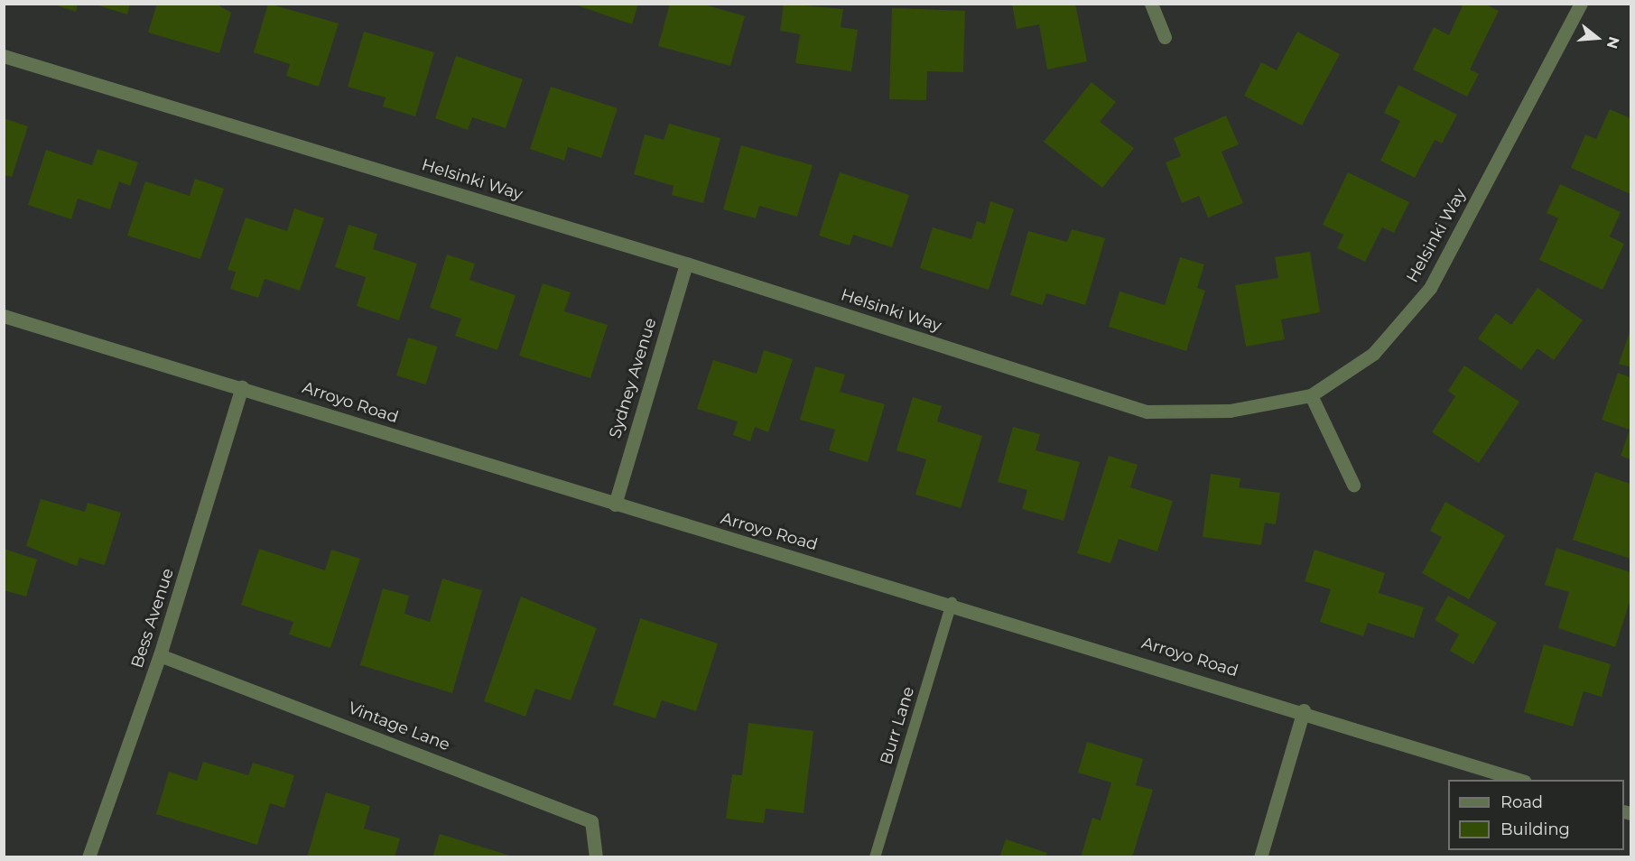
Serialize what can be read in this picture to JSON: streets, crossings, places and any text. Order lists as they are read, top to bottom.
{
  "streets": {
    "street": [
      "Helsinki Way",
      "Sydney Avenue",
      "Arroyo Road",
      "Bess Avenue",
      "Vintage Lane"
    ],
    "lane": ["Burr Lane"]
  },
  "crossings": [
    ["Helsinki Way", "Sydney Avenue"],
    ["Sydney Avenue", "Arroyo Road"],
    ["Arroyo Road", "Bess Avenue"],
    ["Arroyo Road", "Burr Lane"],
    ["Bess Avenue", "Vintage Lane"]
  ],
  "legend": ["Road", "Building"],
  "north": "right"
}
